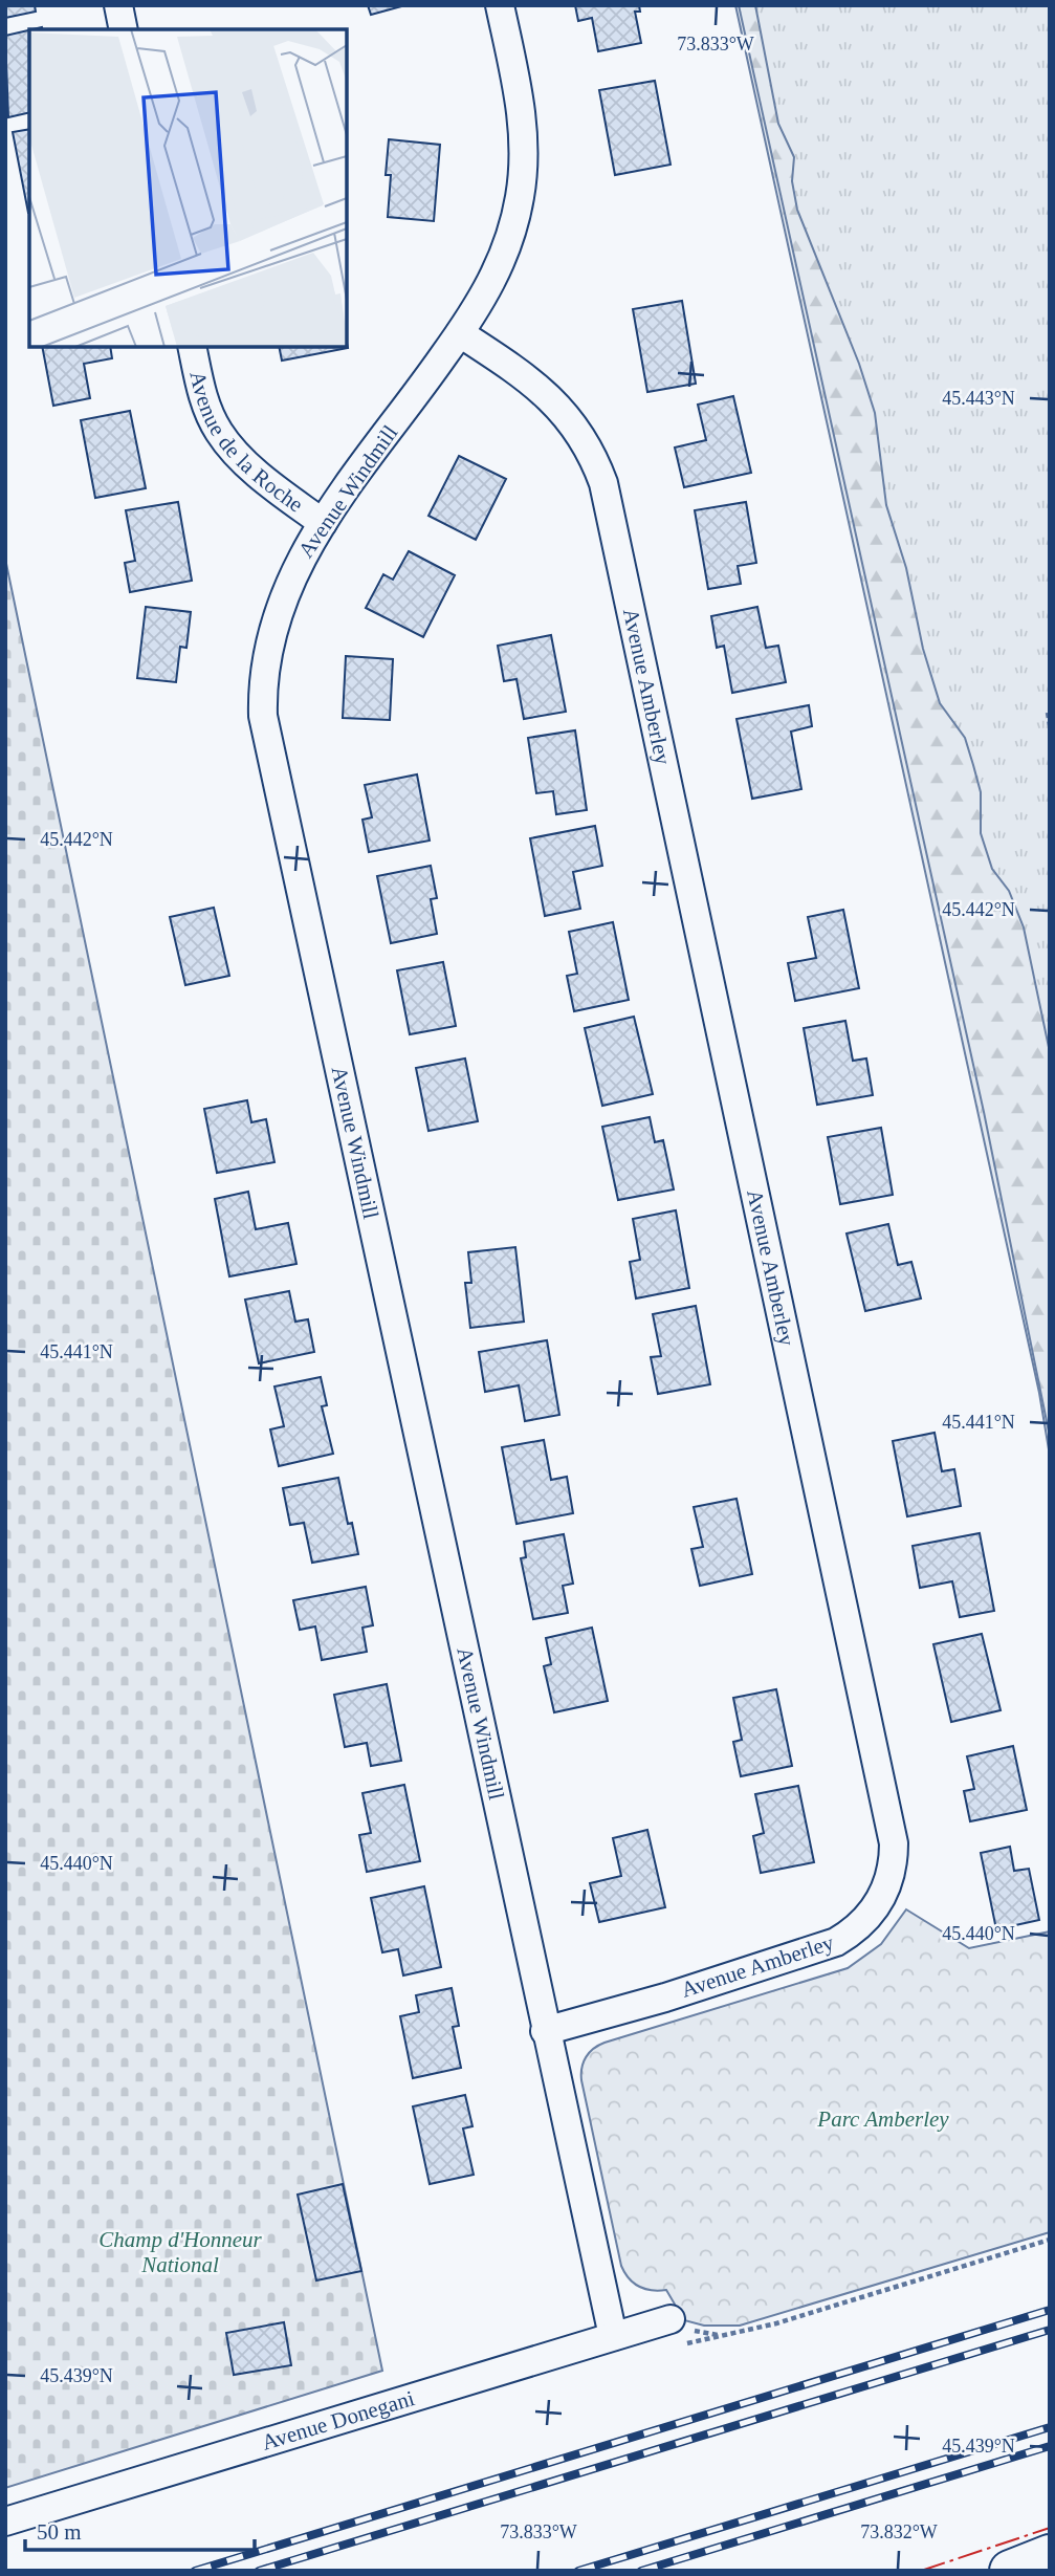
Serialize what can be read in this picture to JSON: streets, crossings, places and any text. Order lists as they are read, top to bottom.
{
  "streets": {
    "street": [
      "Avenue de la Roche",
      "Avenue Windmill",
      "Avenue Amberley",
      "Avenue Donegani"
    ]
  },
  "crossings": [
    ["Avenue de la Roche", "Avenue Windmill"],
    ["Avenue Windmill", "Avenue Amberley"],
    ["Avenue Windmill", "Avenue Donegani"]
  ],
  "parks": ["Parc Amberley", "Champ d'Honneur National"],
  "scale_bar": "50 m",
  "coordinates": [
    "73.833°W",
    "45.443°N",
    "45.442°N",
    "45.441°N",
    "45.440°N",
    "45.439°N",
    "73.832°W"
  ]
}
